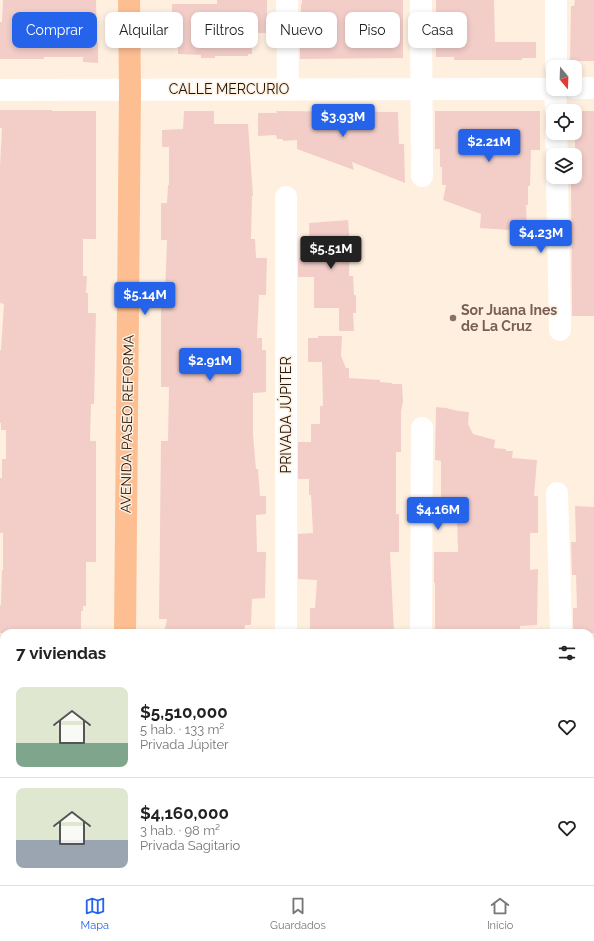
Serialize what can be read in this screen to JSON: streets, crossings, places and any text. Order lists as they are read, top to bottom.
{
  "streets": {
    "main road": ["AVENIDA PASEO REFORMA"],
    "street": ["CALLE MERCURIO", "PRIVADA JÚPITER"]
  },
  "crossings": [
    ["CALLE MERCURIO", "AVENIDA PASEO REFORMA"]
  ],
  "places": ["Sor Juana Ines de La Cruz"],
  "north": "bottom",
  "page": {
    "chip": [
      "Comprar",
      "Alquilar",
      "Filtros",
      "Nuevo",
      "Piso",
      "Casa"
    ],
    "price": [
      "$3.93M",
      "$2.21M",
      "$4.23M",
      "$5.51M",
      "$5.14M",
      "$2.91M",
      "$4.16M"
    ],
    "heading": "7 viviendas",
    "list": [
      {
        "name": "$5,510,000",
        "note": "5 hab. · 133 m² · Privada Júpiter"
      },
      {
        "name": "$4,160,000",
        "note": "3 hab. · 98 m² · Privada Sagitario"
      }
    ],
    "tabs": ["Mapa", "Guardados", "Inicio"]
  }
}
